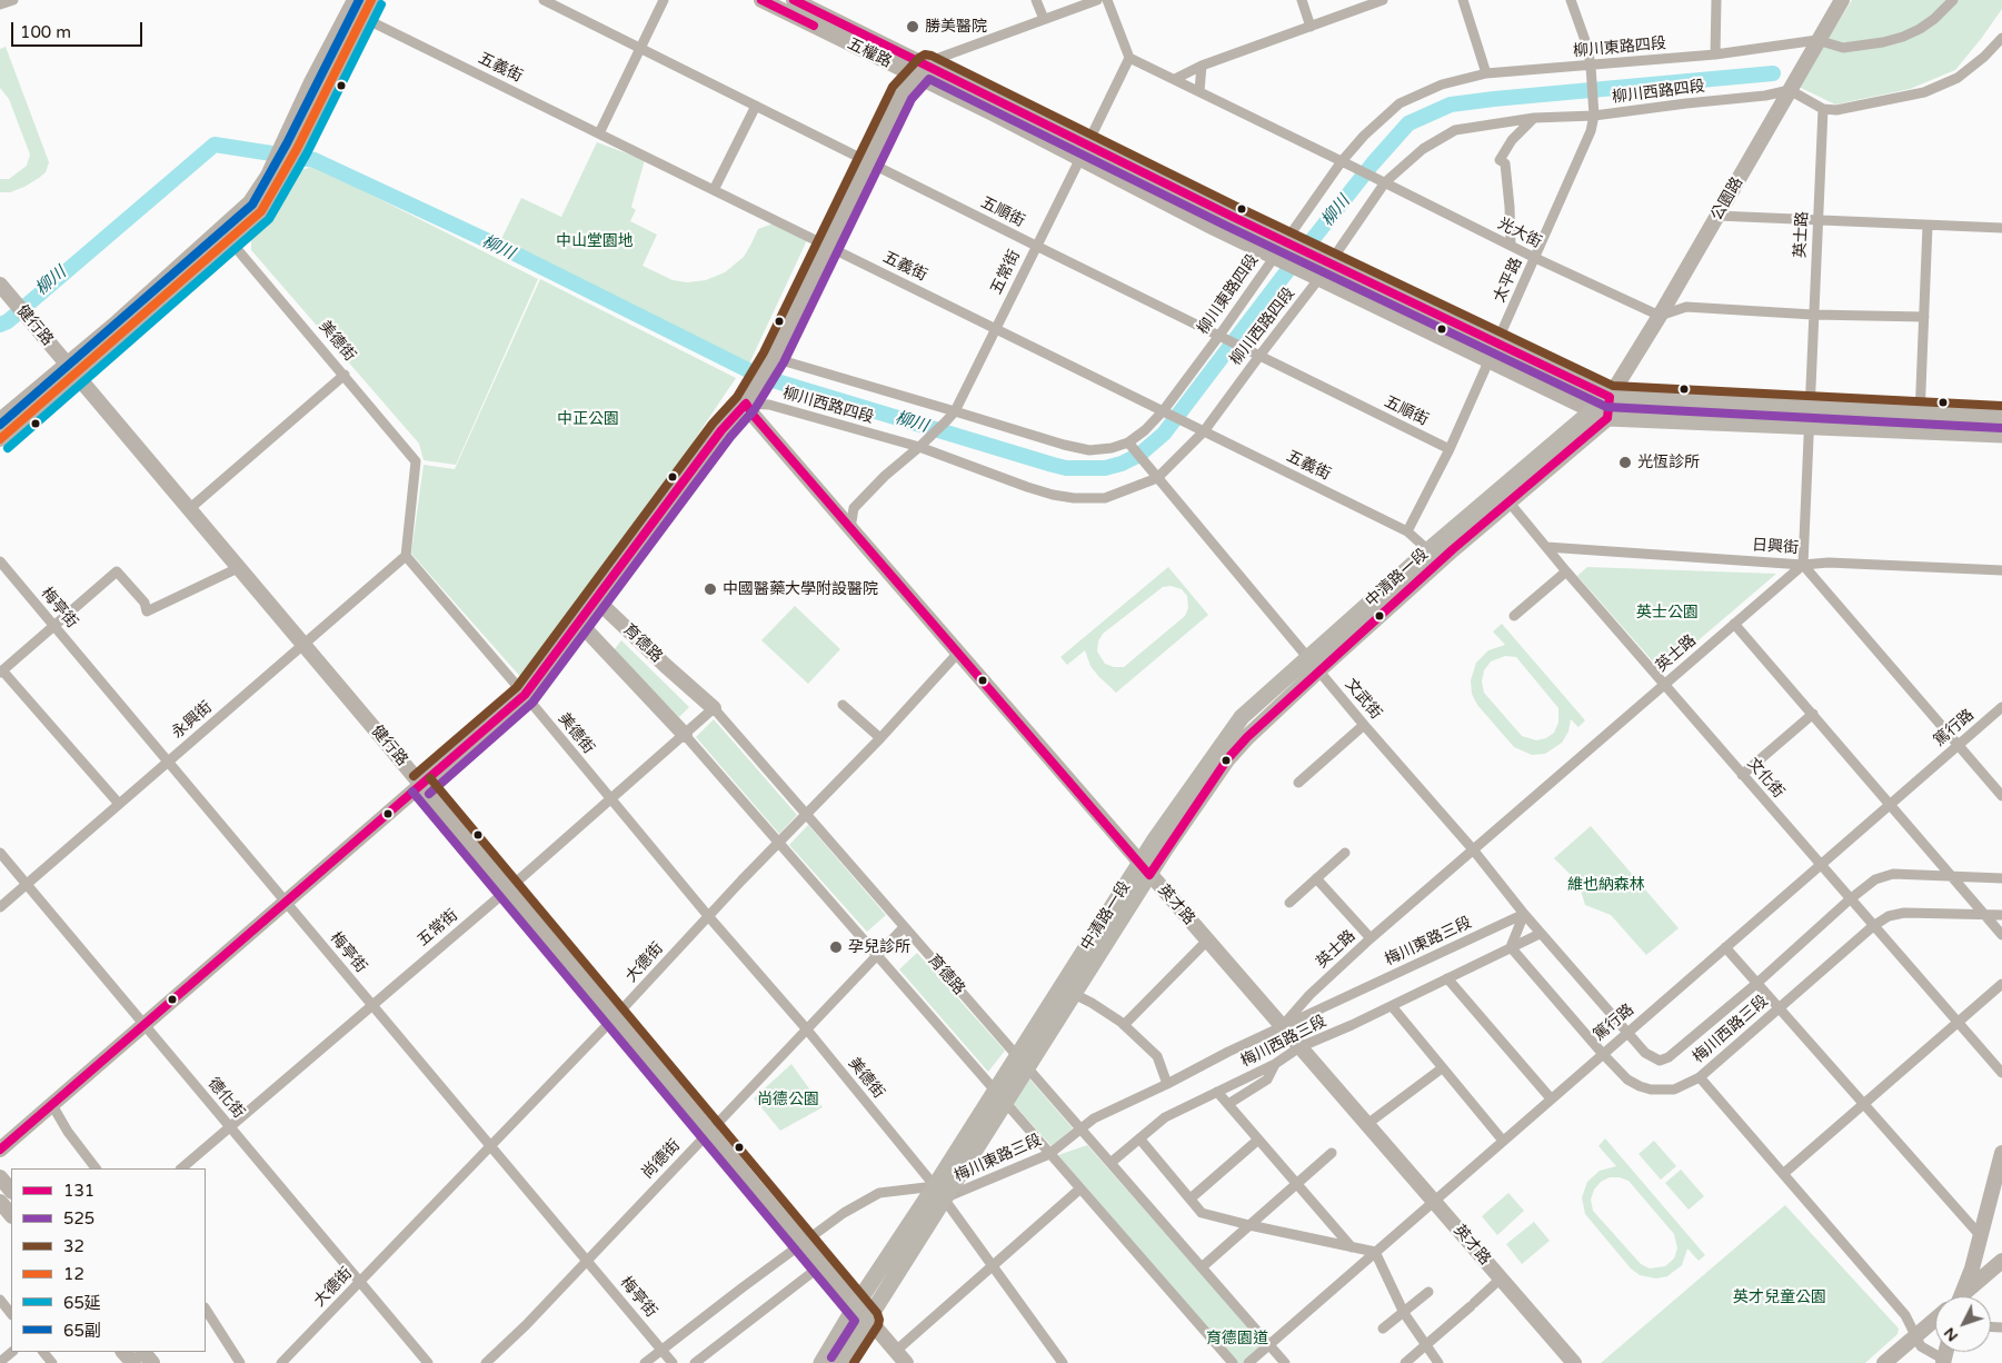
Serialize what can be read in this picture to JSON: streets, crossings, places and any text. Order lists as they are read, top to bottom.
{
  "streets": {
    "main road": ["中清路一段"],
    "street": [
      "柳川東路四段",
      "五權路",
      "五義街",
      "柳川西路四段",
      "公園路",
      "五順街",
      "光大街",
      "英士路",
      "五常街",
      "太平路",
      "健行路",
      "美德街",
      "日興街",
      "梅亭街",
      "育德路",
      "文武街",
      "永興街",
      "篤行路",
      "文化街",
      "英才路",
      "梅川東路三段",
      "大德街",
      "梅川西路三段",
      "德化街",
      "尚德街"
    ]
  },
  "crossings": [
    ["柳川東路四段", "五權路"],
    ["柳川東路四段", "五義街"],
    ["柳川東路四段", "公園路"],
    ["柳川東路四段", "五順街"],
    ["柳川東路四段", "光大街"],
    ["柳川東路四段", "五常街"],
    ["柳川東路四段", "太平路"],
    ["柳川東路四段", "文武街"],
    ["五權路", "柳川西路四段"],
    ["五權路", "五常街"],
    ["五義街", "柳川西路四段"],
    ["五義街", "五常街"],
    ["五義街", "太平路"],
    ["五義街", "中清路一段"],
    ["柳川西路四段", "公園路"],
    ["柳川西路四段", "五順街"],
    ["柳川西路四段", "光大街"],
    ["柳川西路四段", "五常街"],
    ["柳川西路四段", "太平路"],
    ["柳川西路四段", "文武街"],
    ["柳川西路四段", "英才路"],
    ["公園路", "光大街"],
    ["公園路", "中清路一段"],
    ["五順街", "五常街"],
    ["五順街", "太平路"],
    ["光大街", "五常街"],
    ["光大街", "太平路"],
    ["英士路", "日興街"],
    ["英士路", "文武街"],
    ["英士路", "文化街"],
    ["英士路", "英才路"],
    ["英士路", "梅川東路三段"],
    ["五常街", "健行路"],
    ["五常街", "美德街"],
    ["五常街", "梅亭街"],
    ["五常街", "育德路"],
    ["五常街", "英才路"],
    ["五常街", "德化街"],
    ["健行路", "中清路一段"],
    ["健行路", "永興街"],
    ["健行路", "梅川東路三段"],
    ["健行路", "大德街"],
    ["健行路", "尚德街"],
    ["美德街", "中清路一段"],
    ["美德街", "永興街"],
    ["美德街", "梅川東路三段"],
    ["美德街", "大德街"],
    ["美德街", "尚德街"],
    ["日興街", "文化街"],
    ["中清路一段", "育德路"],
    ["中清路一段", "文武街"],
    ["中清路一段", "文化街"],
    ["中清路一段", "英才路"],
    ["中清路一段", "梅川東路三段"],
    ["梅亭街", "永興街"],
    ["梅亭街", "梅川東路三段"],
    ["梅亭街", "大德街"],
    ["梅亭街", "尚德街"],
    ["育德路", "篤行路"],
    ["育德路", "梅川東路三段"],
    ["育德路", "大德街"],
    ["育德路", "梅川西路三段"],
    ["育德路", "尚德街"],
    ["文武街", "梅川東路三段"],
    ["永興街", "德化街"],
    ["篤行路", "文化街"],
    ["篤行路", "英才路"],
    ["篤行路", "梅川西路三段"],
    ["文化街", "梅川西路三段"],
    ["英才路", "梅川東路三段"],
    ["英才路", "大德街"],
    ["英才路", "梅川西路三段"],
    ["大德街", "德化街"]
  ],
  "water": ["柳川"],
  "parks": [
    "中山堂園地",
    "中正公園",
    "英士公園",
    "維也納森林",
    "尚德公園",
    "英才兒童公園",
    "育德園道"
  ],
  "places": [
    "勝美醫院",
    "光恆診所",
    "中國醫藥大學附設醫院",
    "孕兒診所"
  ],
  "lines": [
    "transit line 131",
    "transit line 12",
    "transit line 65副",
    "transit line 65延",
    "transit line 32",
    "transit line 525"
  ],
  "legend": [
    "131",
    "525",
    "32",
    "12",
    "65延",
    "65副"
  ],
  "scale_bar": "100 m",
  "north": "bottom left"
}
